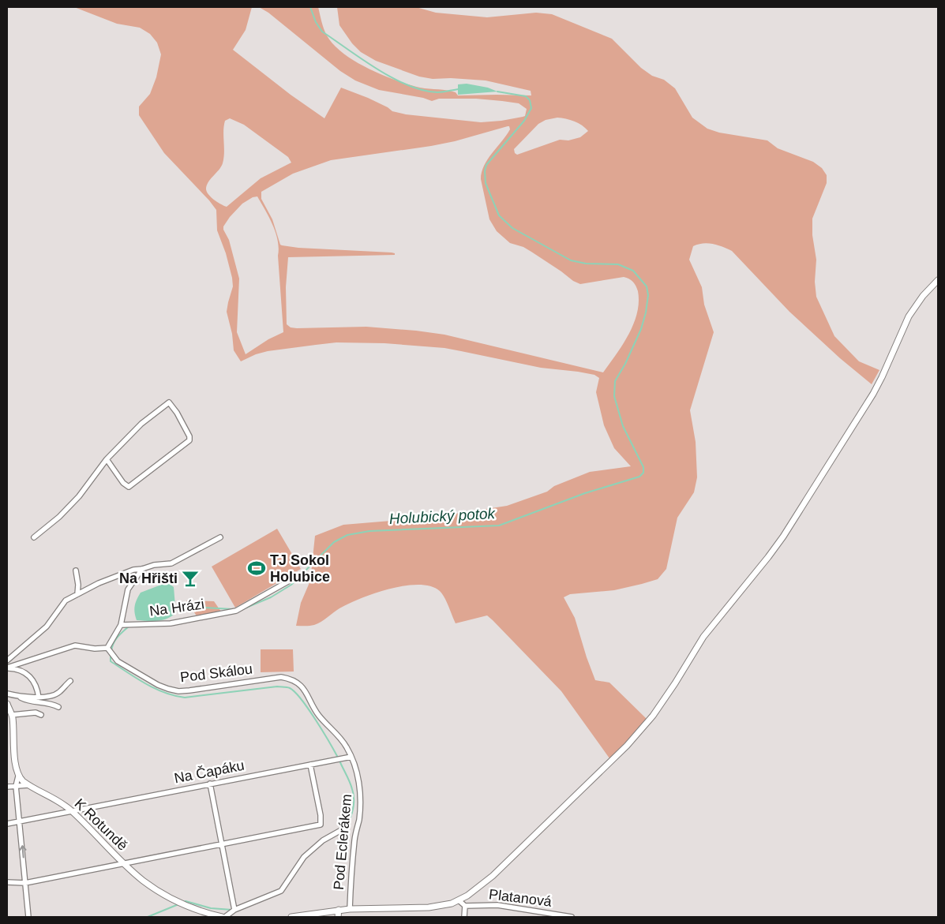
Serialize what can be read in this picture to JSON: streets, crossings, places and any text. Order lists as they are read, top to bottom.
{
  "streets": {
    "street": [
      "Na Hrázi",
      "Pod Skálou",
      "Na Čapáku",
      "K Rotundě",
      "Pod Eclerákem",
      "Platanová"
    ]
  },
  "crossings": [
    ["Pod Skálou", "Pod Eclerákem"],
    ["Na Čapáku", "K Rotundě"],
    ["Na Čapáku", "Pod Eclerákem"]
  ],
  "water": ["Holubický potok"],
  "places": {
    "sports": ["TJ Sokol Holubice"],
    "bar": ["Na Hřišti"]
  }
}
